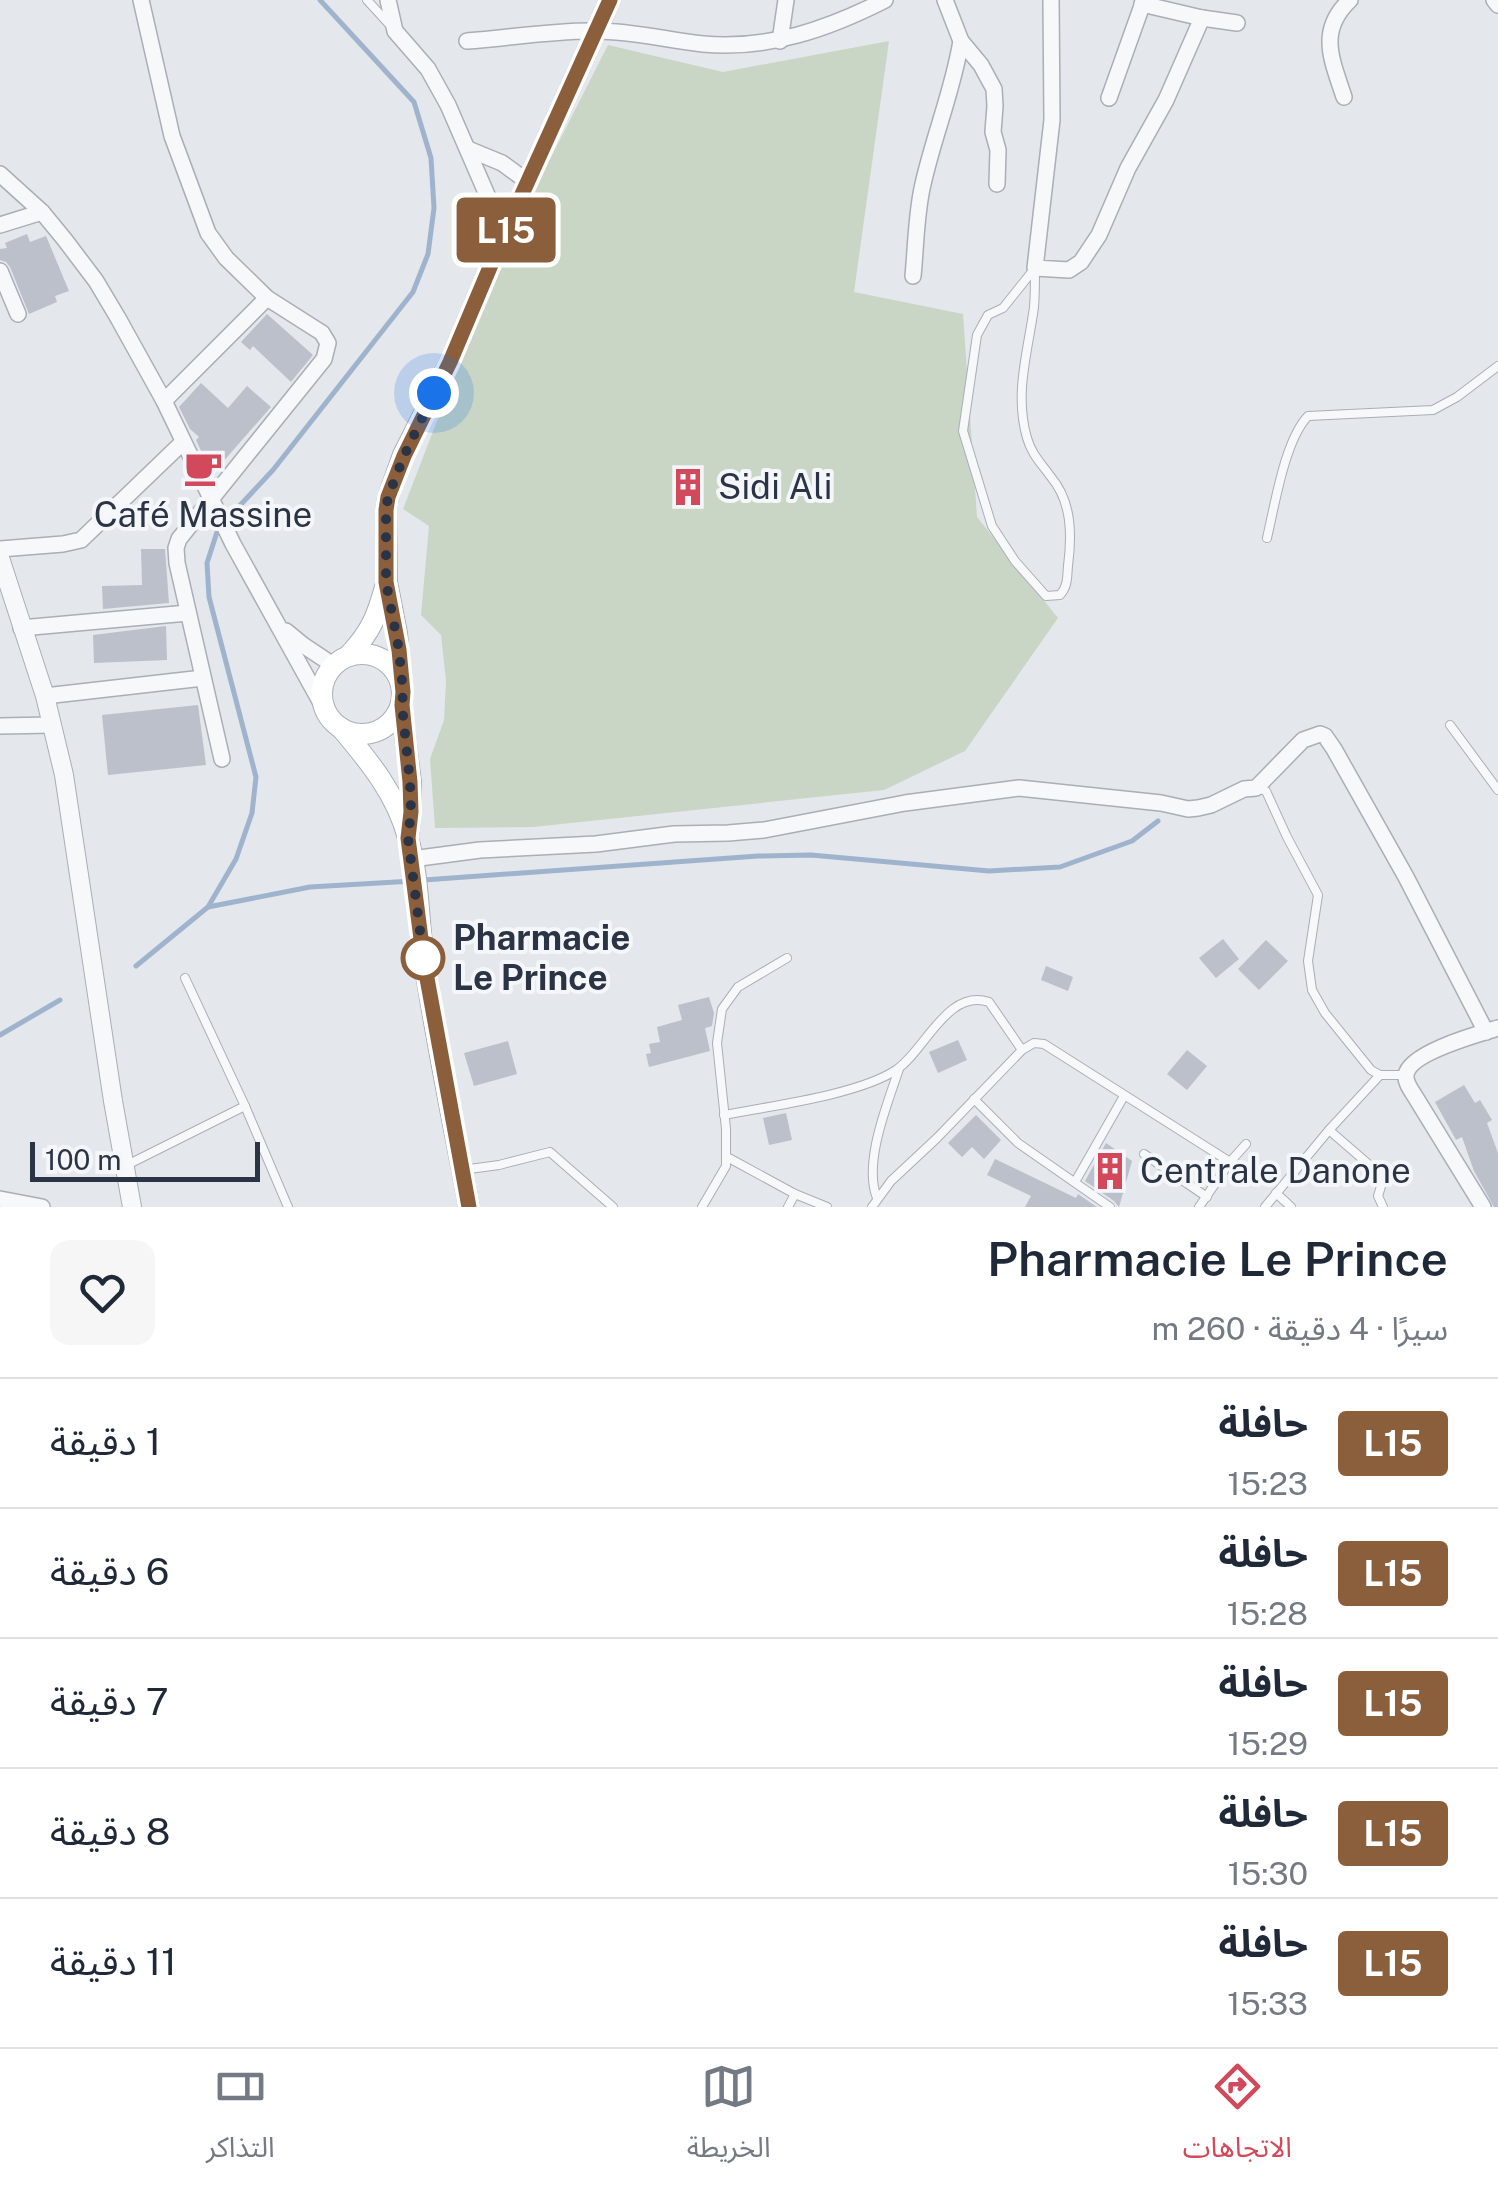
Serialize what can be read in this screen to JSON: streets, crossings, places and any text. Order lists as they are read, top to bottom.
{
  "places": {
    "cafe": ["Café Massine"],
    "building": ["Sidi Ali", "Centrale Danone"],
    "other": ["Pharmacie Le Prince"]
  },
  "lines": ["bus line L15"],
  "scale_bar": "100 m",
  "page": {
    "on_map": "L15",
    "scale": "100 m",
    "heading": ["Pharmacie Le Prince", "سيرًا · 4 دقيقة · 260 m"],
    "list": [
      {
        "mark": "L15",
        "name": "حافلة",
        "note": "15:23",
        "value": "1 دقيقة"
      },
      {
        "mark": "L15",
        "name": "حافلة",
        "note": "15:28",
        "value": "6 دقيقة"
      },
      {
        "mark": "L15",
        "name": "حافلة",
        "note": "15:29",
        "value": "7 دقيقة"
      },
      {
        "mark": "L15",
        "name": "حافلة",
        "note": "15:30",
        "value": "8 دقيقة"
      },
      {
        "mark": "L15",
        "name": "حافلة",
        "note": "15:33",
        "value": "11 دقيقة"
      }
    ],
    "tabs": ["الاتجاهات", "الخريطة", "التذاكر"]
  }
}
